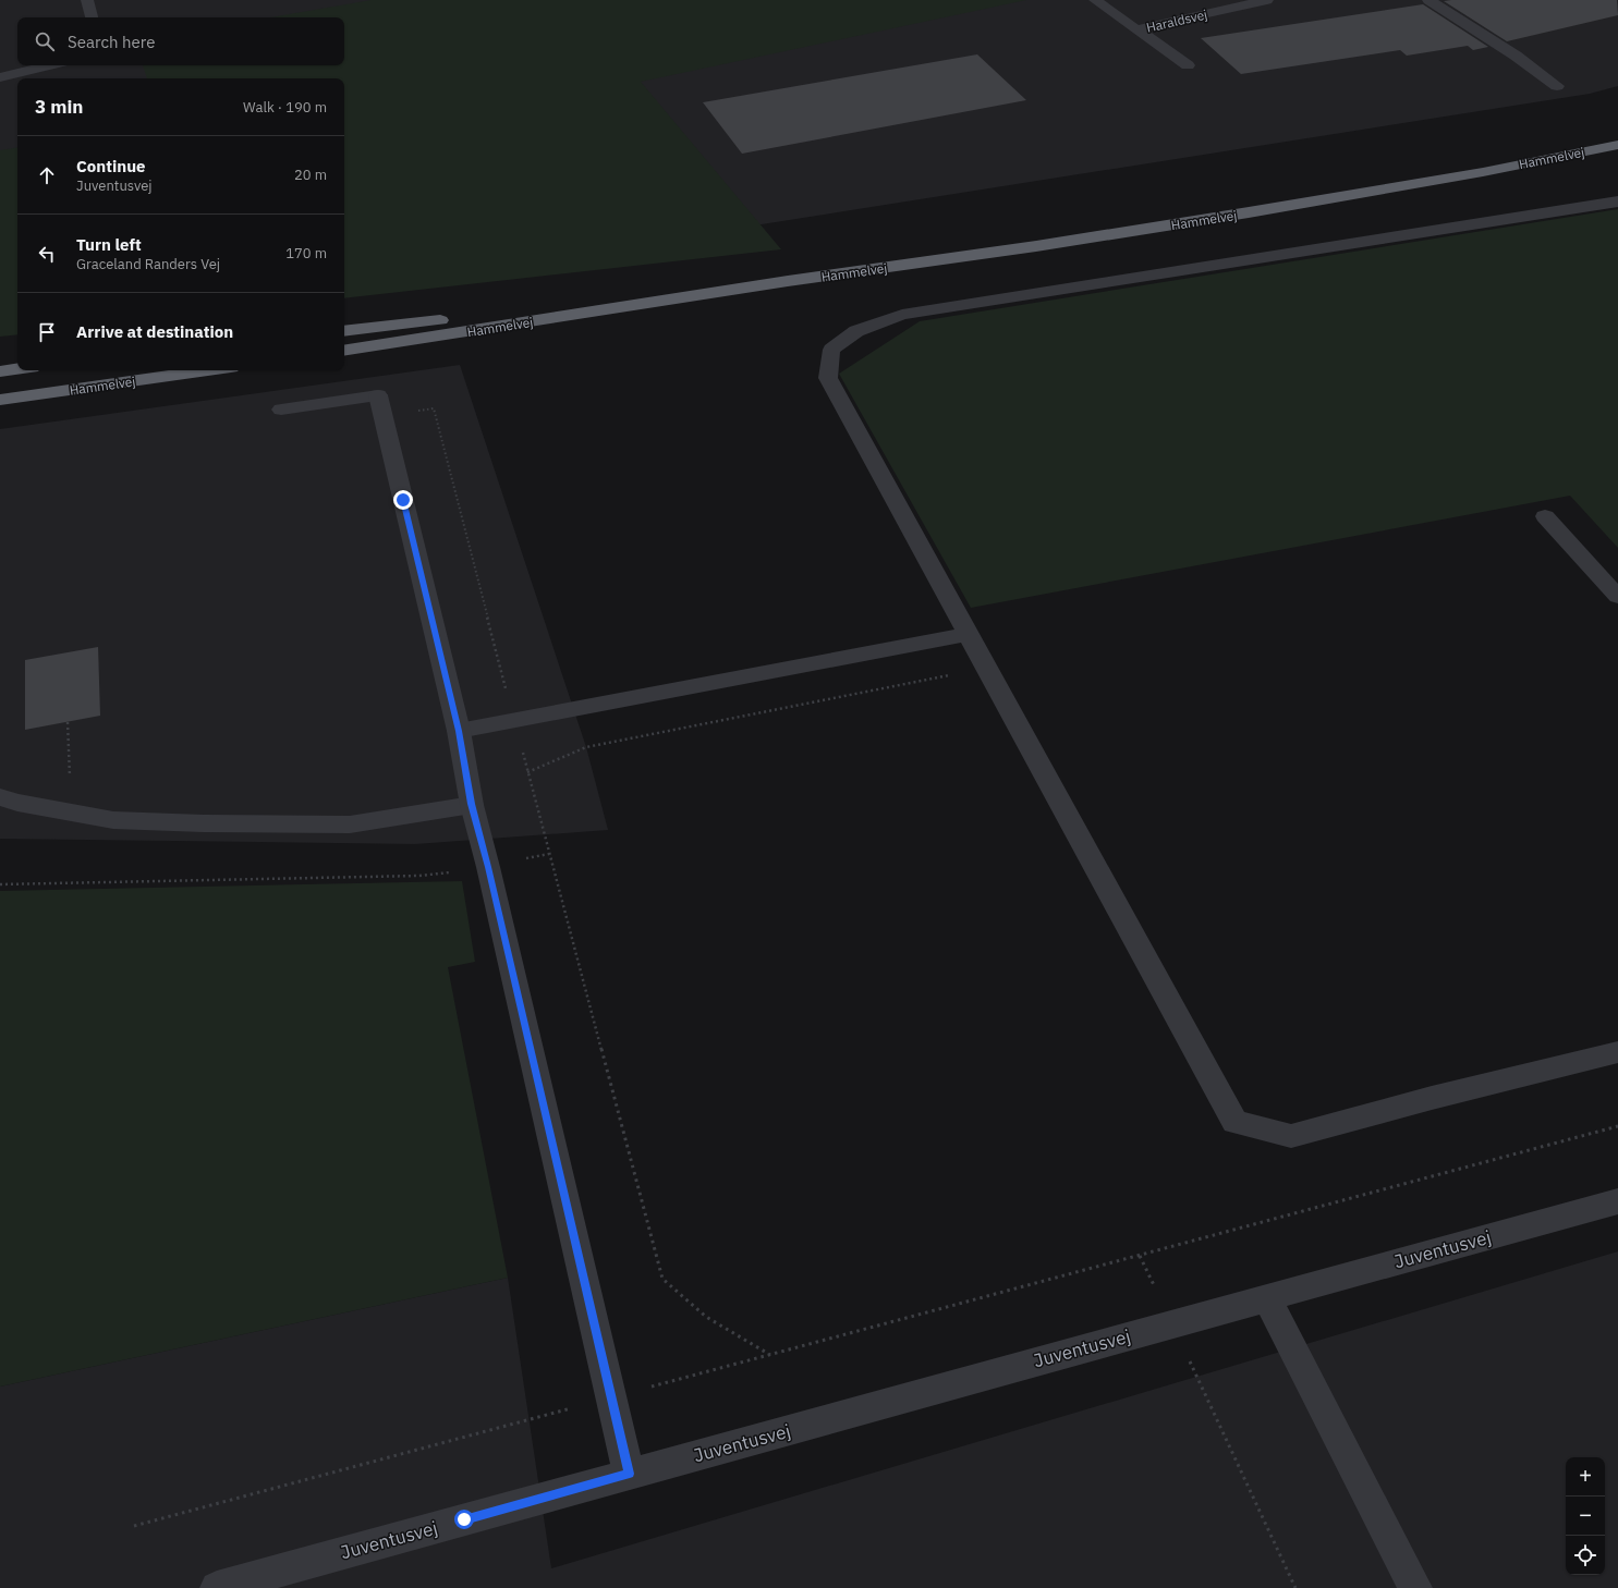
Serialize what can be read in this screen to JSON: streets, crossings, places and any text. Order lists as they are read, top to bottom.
{
  "streets": {
    "highway": ["Hammelvej"],
    "street": ["Haraldsvej", "Juventusvej"]
  },
  "page": {
    "search": "Search here",
    "heading": ["3 min", "Walk · 190 m"],
    "list": [
      ["Continue", "Juventusvej", "20 m"],
      ["Turn left", "Graceland Randers Vej", "170 m"],
      "Arrive at destination"
    ],
    "map_buttons": ["+", "−"]
  }
}
